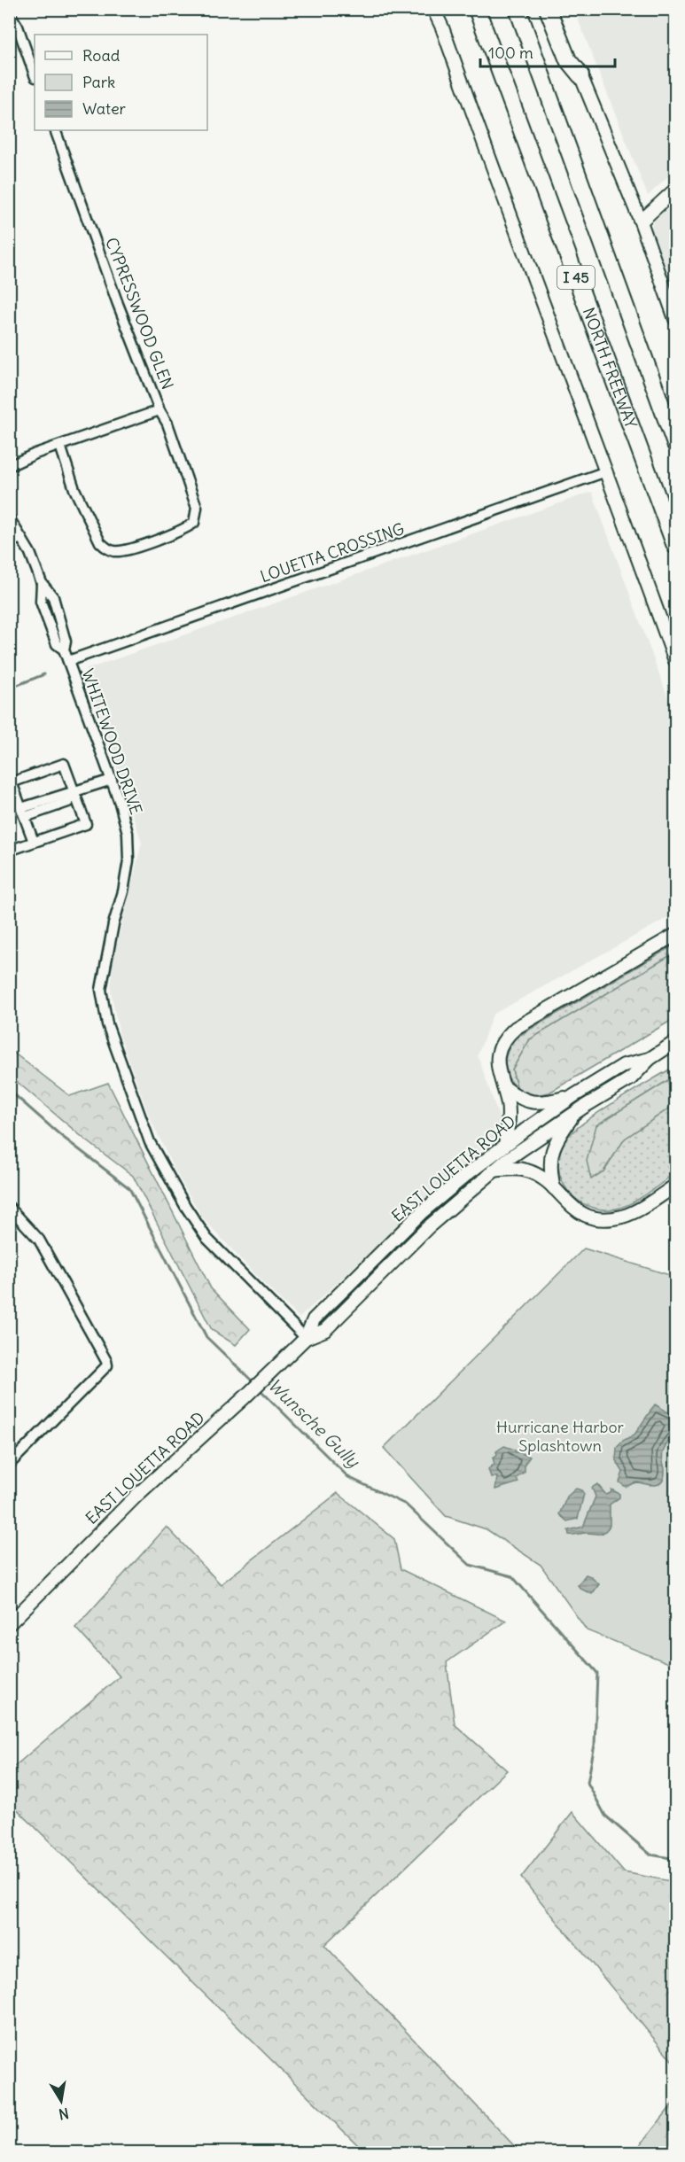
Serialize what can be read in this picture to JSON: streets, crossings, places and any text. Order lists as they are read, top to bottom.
{
  "streets": {
    "highway": ["I 45", "NORTH FREEWAY"],
    "main road": ["EAST LOUETTA ROAD"],
    "street": ["CYPRESSWOOD GLEN", "LOUETTA CROSSING", "WHITEWOOD DRIVE"]
  },
  "crossings": [
    ["LOUETTA CROSSING", "WHITEWOOD DRIVE"],
    ["WHITEWOOD DRIVE", "EAST LOUETTA ROAD"]
  ],
  "water": ["Wunsche Gully"],
  "parks": ["Hurricane Harbor Splashtown"],
  "legend": ["Road", "Park", "Water"],
  "scale_bar": "100 m",
  "north": "bottom"
}
